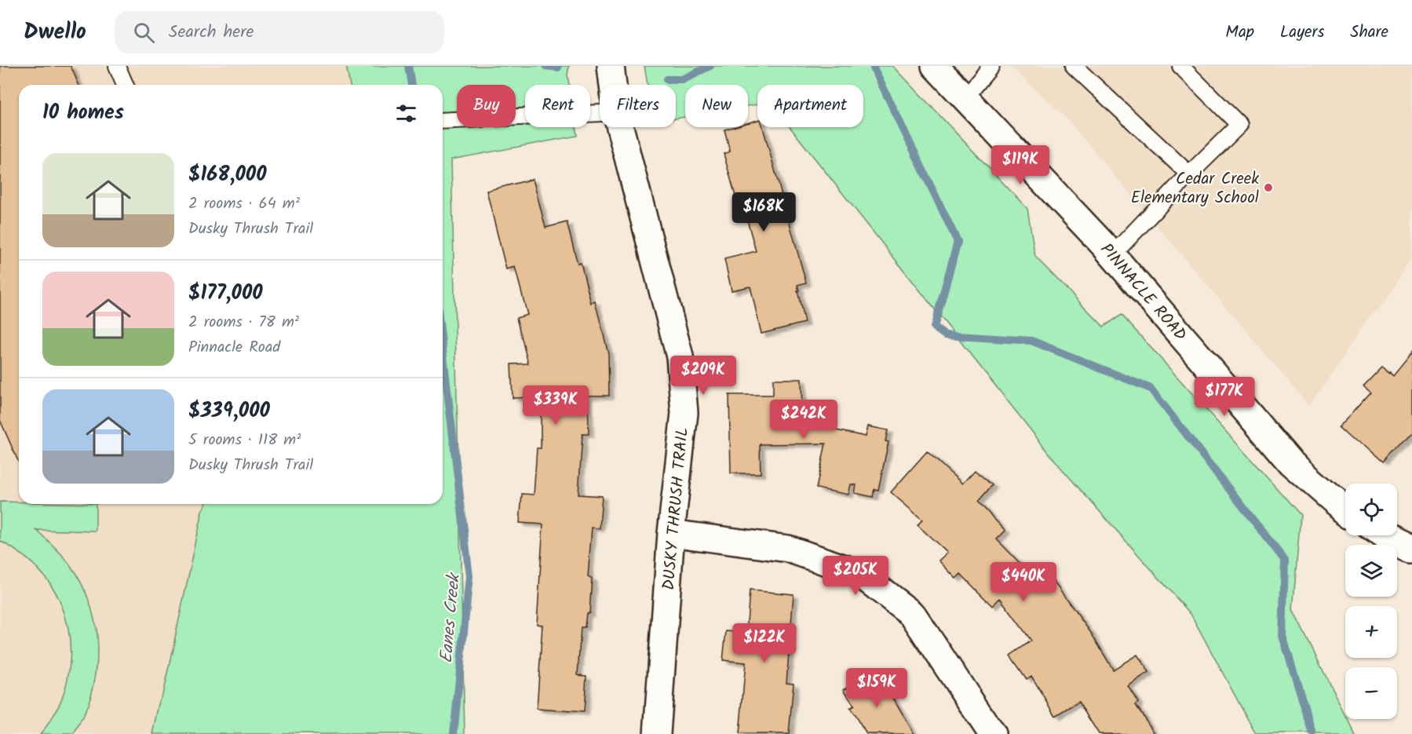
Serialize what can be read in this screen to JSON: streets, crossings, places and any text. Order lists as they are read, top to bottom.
{
  "streets": {
    "street": ["PINNACLE ROAD", "DUSKY THRUSH TRAIL"]
  },
  "water": ["Eanes Creek"],
  "places": ["Cedar Creek Elementary School"],
  "page": {
    "header": "Dwello",
    "search": "Search here",
    "nav": ["Map", "Layers", "Share"],
    "chip": [
      "Buy",
      "Rent",
      "Filters",
      "New",
      "Apartment"
    ],
    "heading": "10 homes",
    "list": [
      {
        "name": "$168,000",
        "note": "2 rooms · 64 m² · Dusky Thrush Trail"
      },
      {
        "name": "$177,000",
        "note": "2 rooms · 78 m² · Pinnacle Road"
      },
      {
        "name": "$339,000",
        "note": "5 rooms · 118 m² · Dusky Thrush Trail"
      }
    ],
    "price": [
      "$119K",
      "$168K",
      "$209K",
      "$177K",
      "$339K",
      "$242K",
      "$205K",
      "$440K",
      "$122K",
      "$159K"
    ],
    "map_buttons": ["+", "−"]
  }
}
